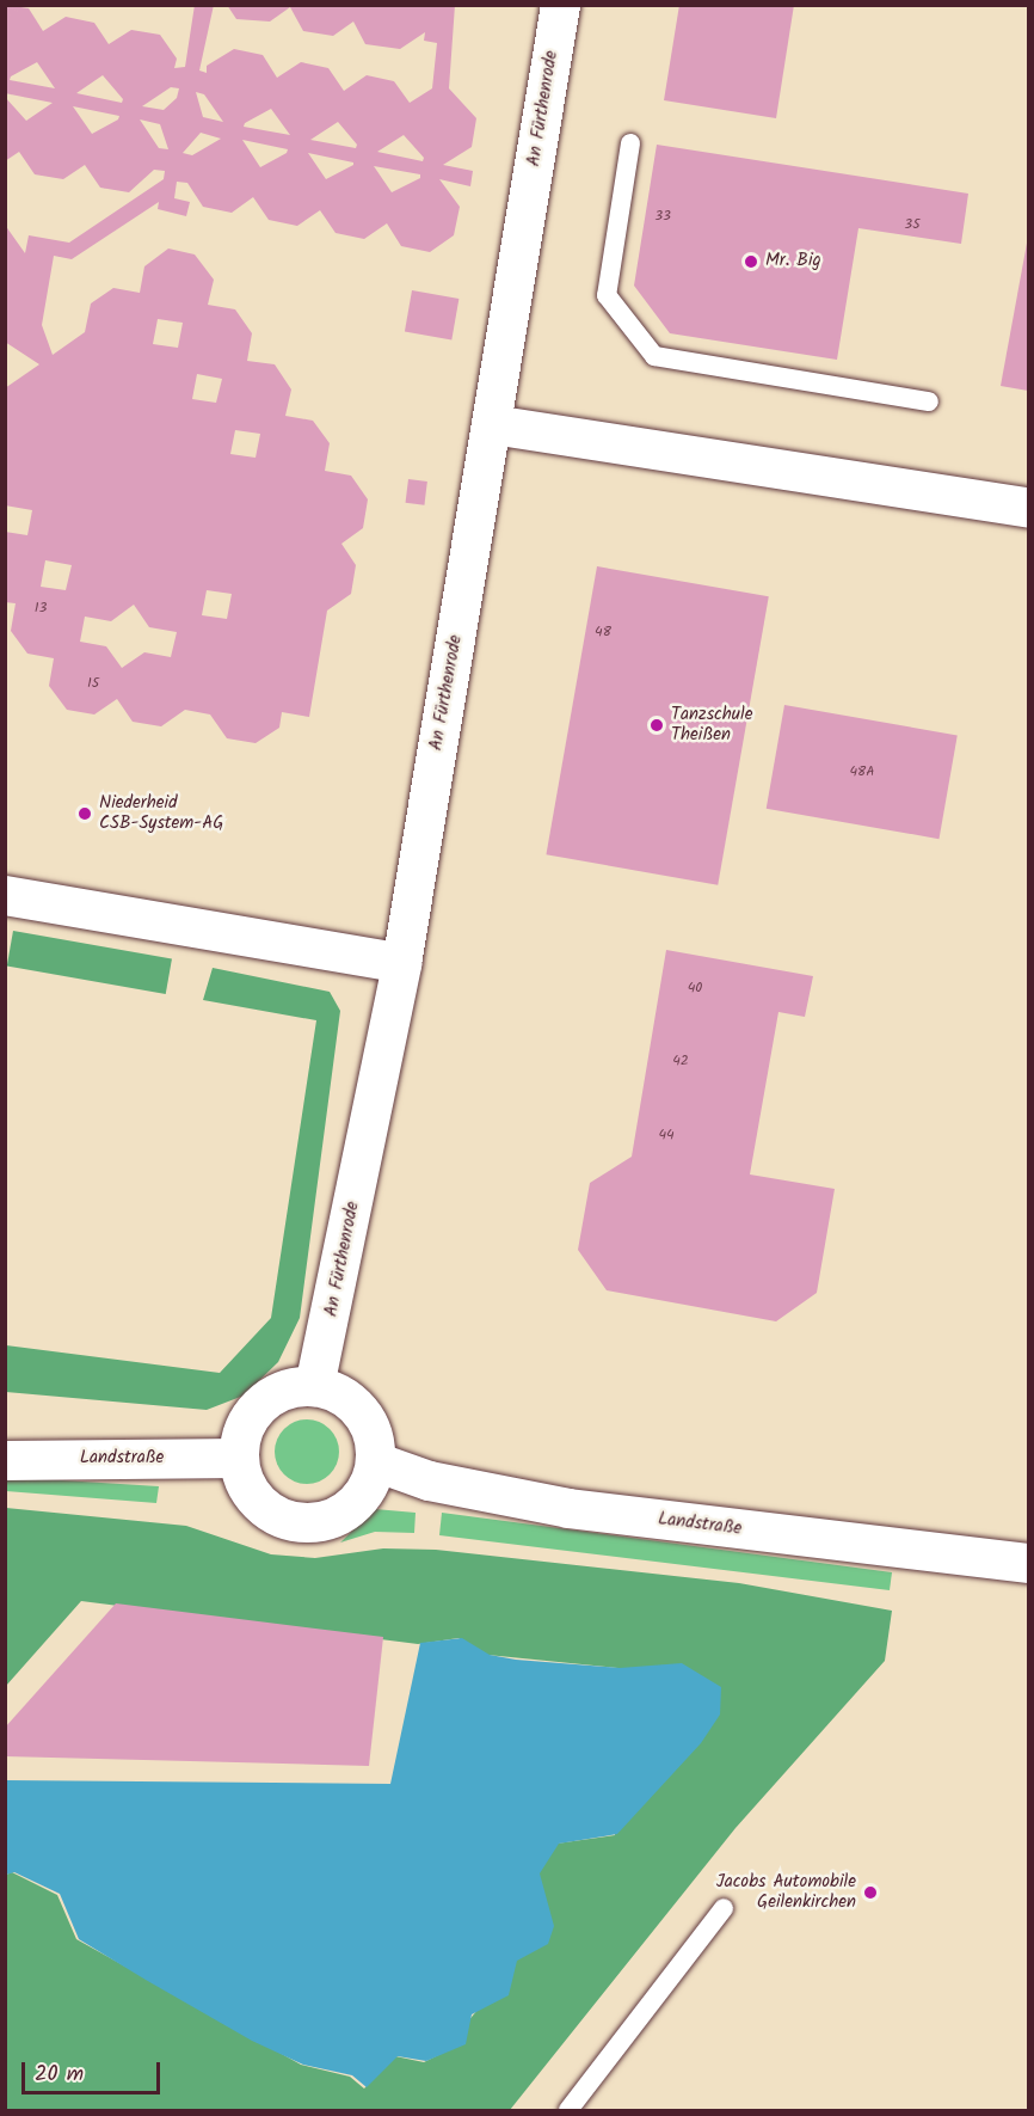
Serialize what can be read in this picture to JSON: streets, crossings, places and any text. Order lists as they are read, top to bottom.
{
  "streets": {
    "street": ["An Fürthenrode", "Landstraße"]
  },
  "crossings": [
    ["An Fürthenrode", "Landstraße"]
  ],
  "places": [
    "Mr. Big",
    "Tanzschule Theißen",
    "Niederheid CSB-System-AG",
    "Jacobs Automobile Geilenkirchen"
  ],
  "house_numbers": [
    "33",
    "35",
    "13",
    "48",
    "15",
    "48A",
    "40",
    "42",
    "44"
  ],
  "scale_bar": "20 m"
}
